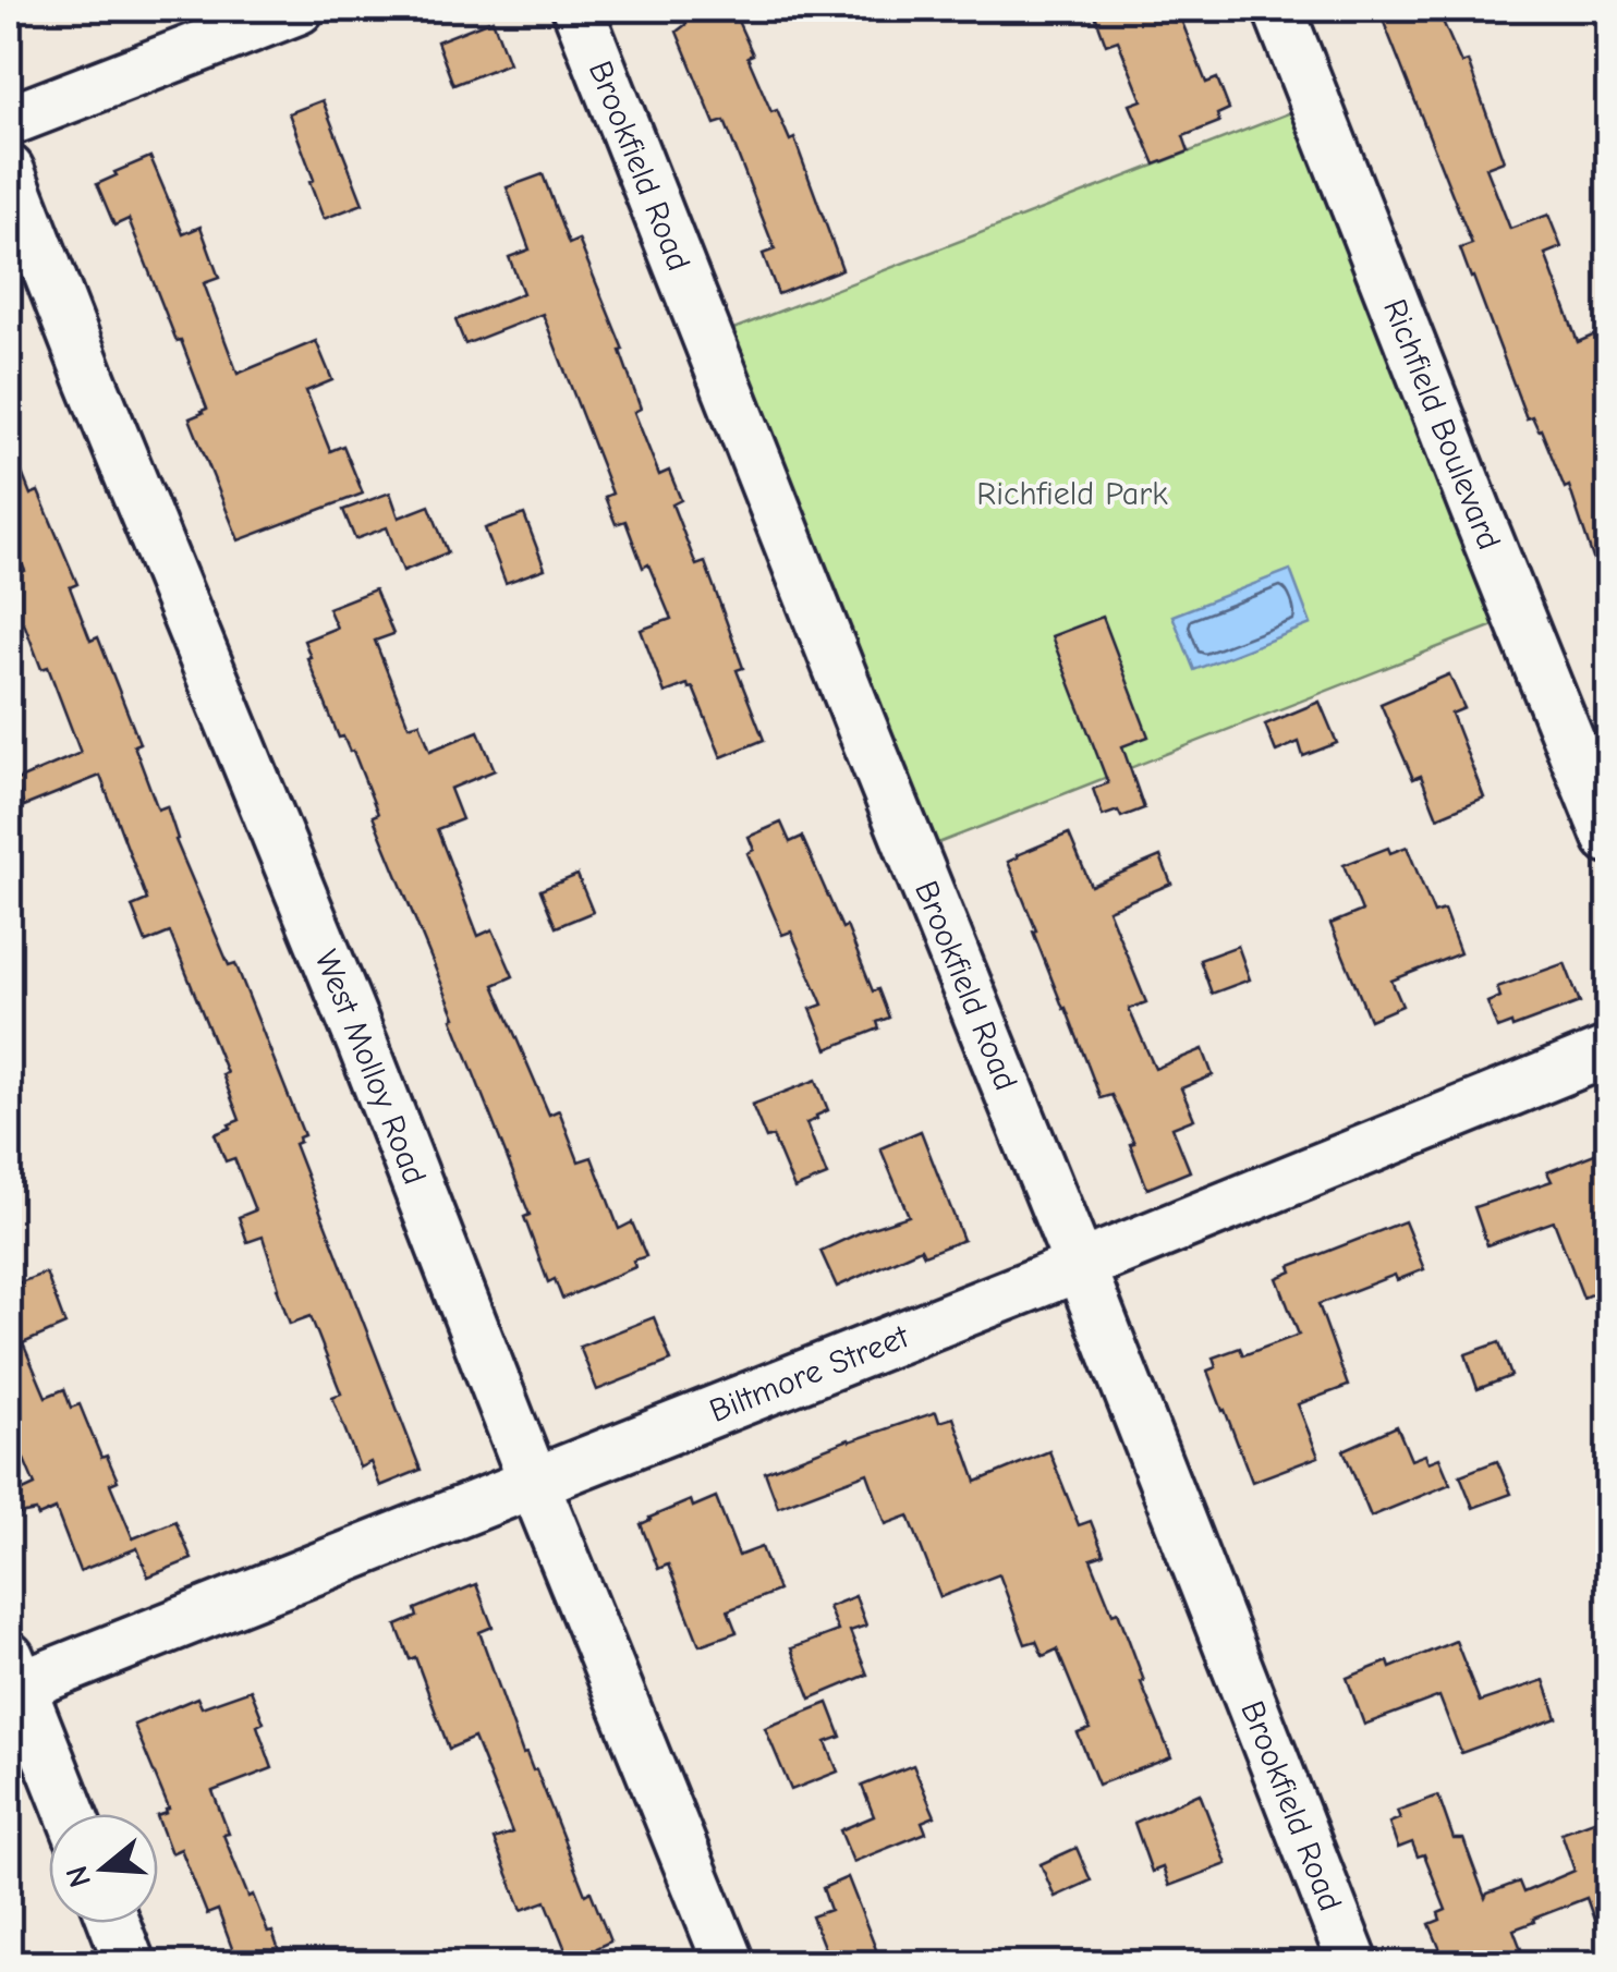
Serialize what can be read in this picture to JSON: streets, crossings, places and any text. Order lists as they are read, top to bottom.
{
  "streets": {
    "street": [
      "Brookfield Road",
      "Richfield Boulevard",
      "West Molloy Road",
      "Biltmore Street"
    ]
  },
  "crossings": [
    ["Brookfield Road", "Biltmore Street"],
    ["West Molloy Road", "Biltmore Street"]
  ],
  "parks": ["Richfield Park"],
  "north": "left"
}
